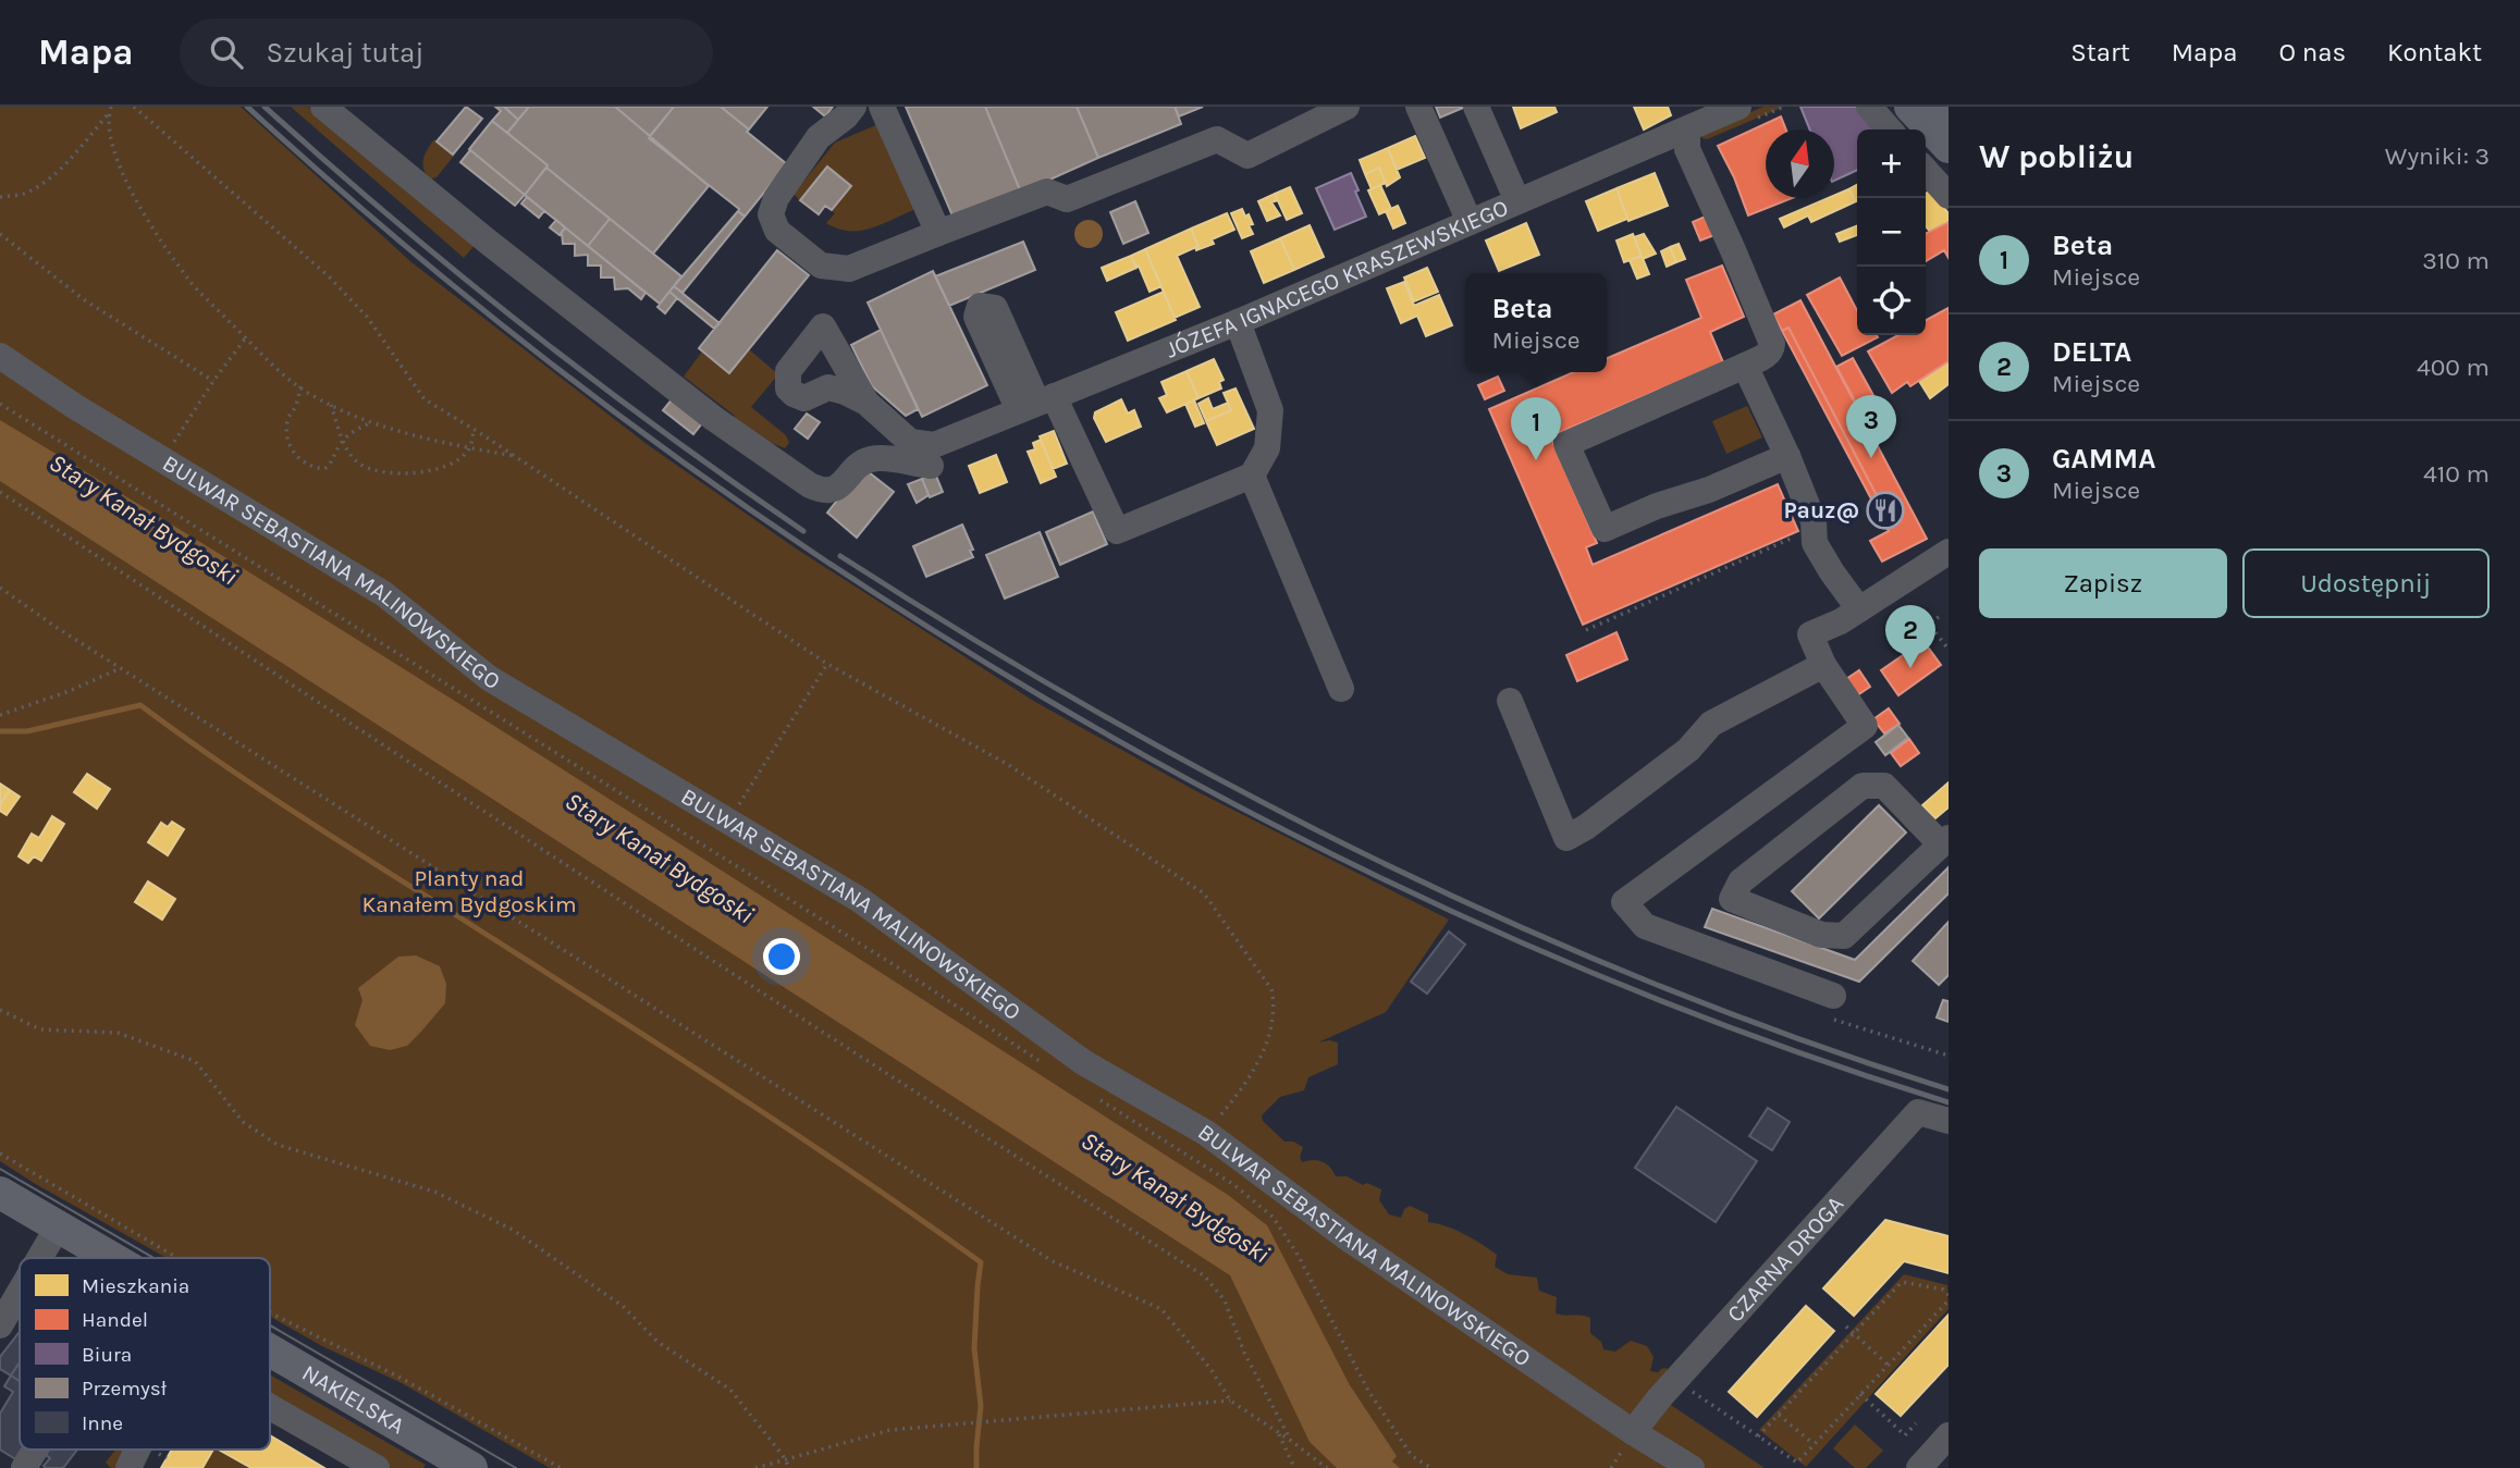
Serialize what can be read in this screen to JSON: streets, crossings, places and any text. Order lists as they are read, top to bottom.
{
  "streets": {
    "main road": ["NAKIELSKA"],
    "street": ["JÓZEFA IGNACEGO KRASZEWSKIEGO", "BULWAR SEBASTIANA MALINOWSKIEGO", "CZARNA DROGA"]
  },
  "crossings": [
    ["BULWAR SEBASTIANA MALINOWSKIEGO", "CZARNA DROGA"]
  ],
  "water": ["Stary Kanał Bydgoski"],
  "parks": ["Planty nad Kanałem Bydgoskim"],
  "places": {
    "restaurant": ["Pauz@"]
  },
  "legend": [
    "Mieszkania",
    "Handel",
    "Biura",
    "Przemysł",
    "Inne"
  ],
  "north": "top",
  "page": {
    "header": "Mapa",
    "search": "Szukaj tutaj",
    "nav": [
      "Start",
      "Mapa",
      "O nas",
      "Kontakt"
    ],
    "heading": ["W pobliżu", "Wyniki: 3"],
    "map_buttons": ["+", "−"],
    "list": [
      {
        "mark": "1",
        "name": "Beta",
        "note": "Miejsce",
        "value": "310 m"
      },
      {
        "mark": "2",
        "name": "DELTA",
        "note": "Miejsce",
        "value": "400 m"
      },
      {
        "mark": "3",
        "name": "GAMMA",
        "note": "Miejsce",
        "value": "410 m"
      }
    ],
    "popup": ["Beta", "Miejsce"],
    "pins": ["3", "1", "2"],
    "buttons": ["Zapisz", "Udostępnij"]
  }
}
